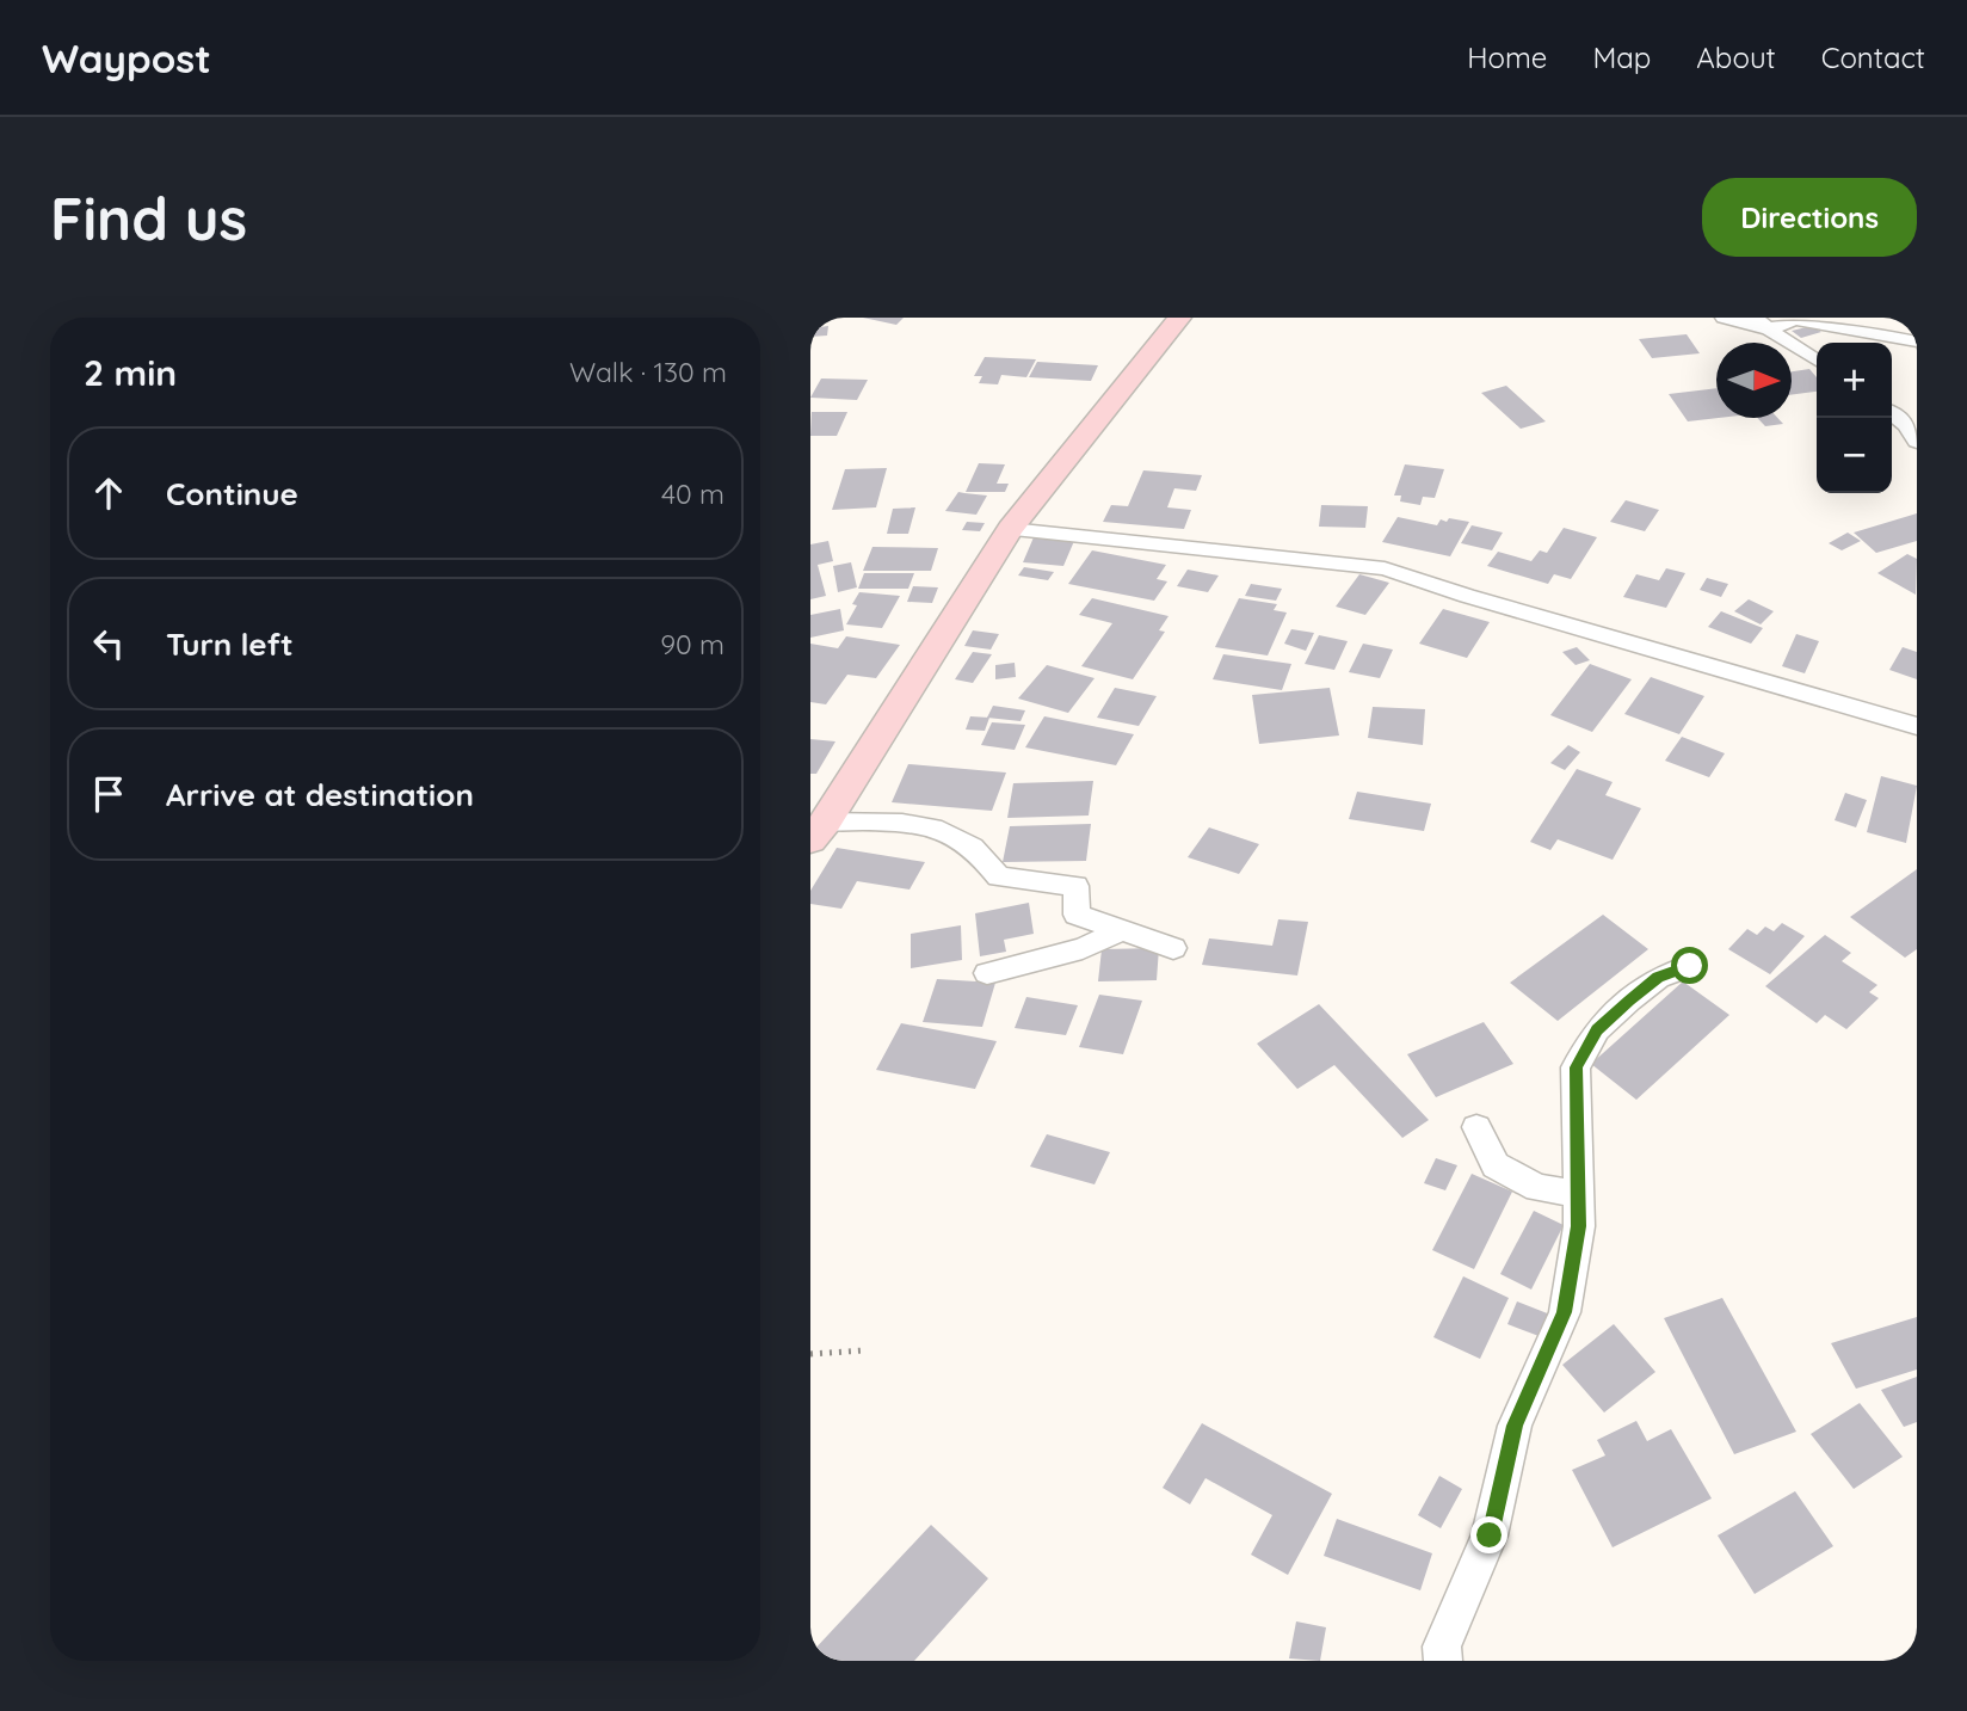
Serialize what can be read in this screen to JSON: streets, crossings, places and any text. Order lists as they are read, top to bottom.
{
  "north": "right",
  "page": {
    "header": "Waypost",
    "nav": [
      "Home",
      "Map",
      "About",
      "Contact"
    ],
    "buttons": "Directions",
    "title": "Find us",
    "heading": ["2 min", "Walk · 130 m"],
    "map_buttons": ["+", "−"],
    "list": [
      ["Continue", "40 m"],
      ["Turn left", "90 m"],
      "Arrive at destination"
    ]
  }
}
